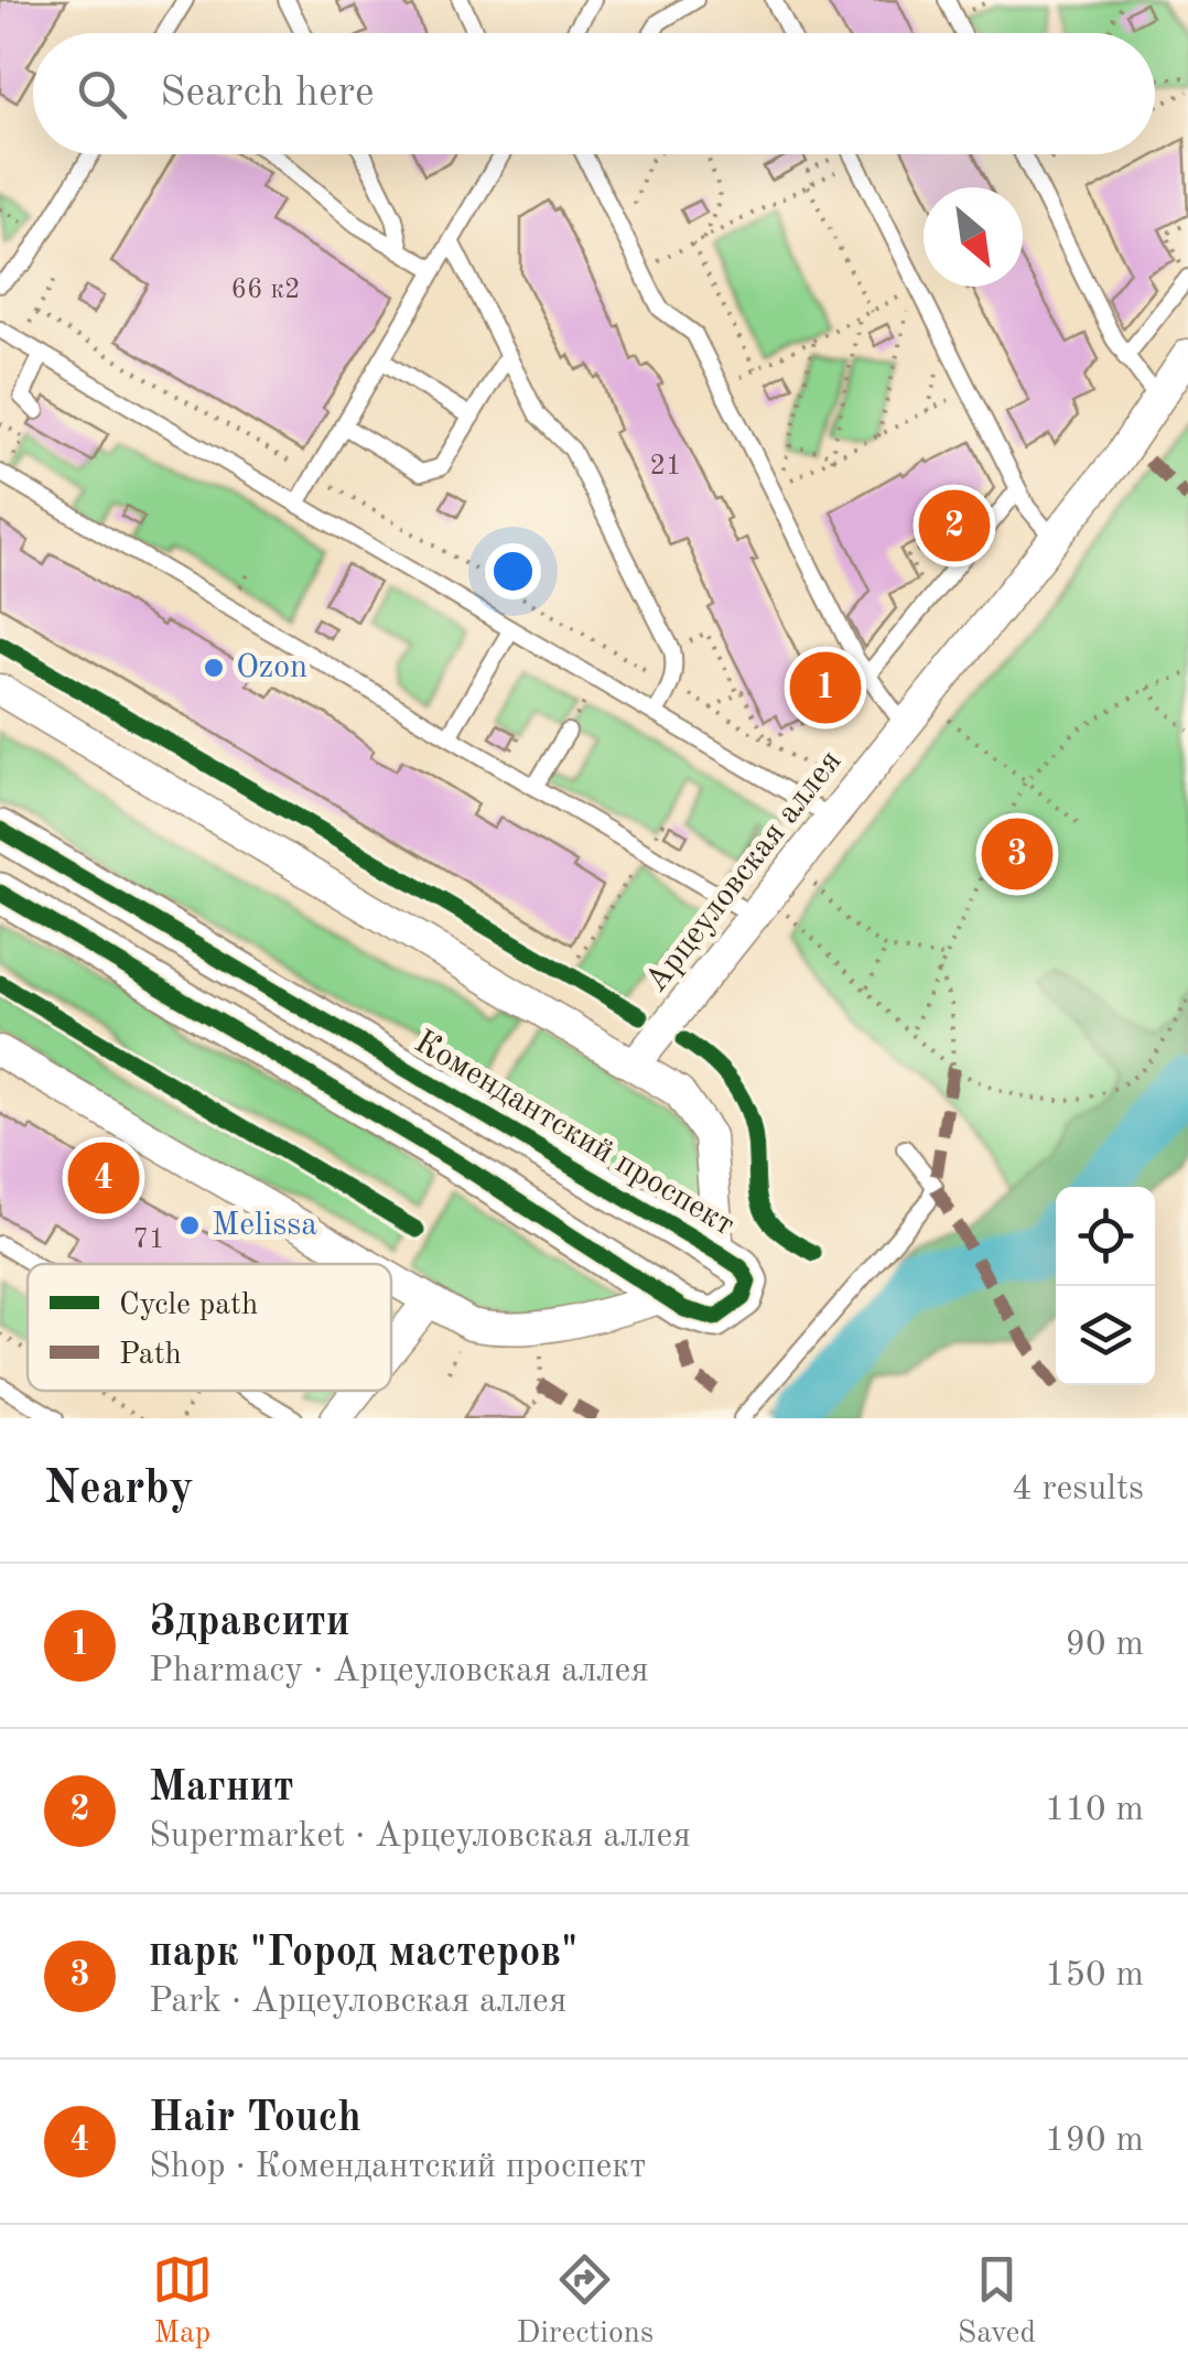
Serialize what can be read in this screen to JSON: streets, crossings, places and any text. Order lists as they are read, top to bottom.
{
  "streets": {
    "street": ["Арцеуловская аллея", "Комендантский проспект"]
  },
  "places": ["Ozon", "Melissa"],
  "house_numbers": ["66 к2", "21", "71"],
  "legend": ["Cycle path", "Path"],
  "north": "bottom right",
  "page": {
    "search": "Search here",
    "pins": [
      "2",
      "1",
      "3",
      "4"
    ],
    "heading": ["Nearby", "4 results"],
    "list": [
      {
        "mark": "1",
        "name": "Здравсити",
        "note": "Pharmacy · Арцеуловская аллея",
        "value": "90 m"
      },
      {
        "mark": "2",
        "name": "Магнит",
        "note": "Supermarket · Арцеуловская аллея",
        "value": "110 m"
      },
      {
        "mark": "3",
        "name": "парк \"Город мастеров\"",
        "note": "Park · Арцеуловская аллея",
        "value": "150 m"
      },
      {
        "mark": "4",
        "name": "Hair Touch",
        "note": "Shop · Комендантский проспект",
        "value": "190 m"
      }
    ],
    "nav": ["Map", "Directions", "Saved"]
  }
}
